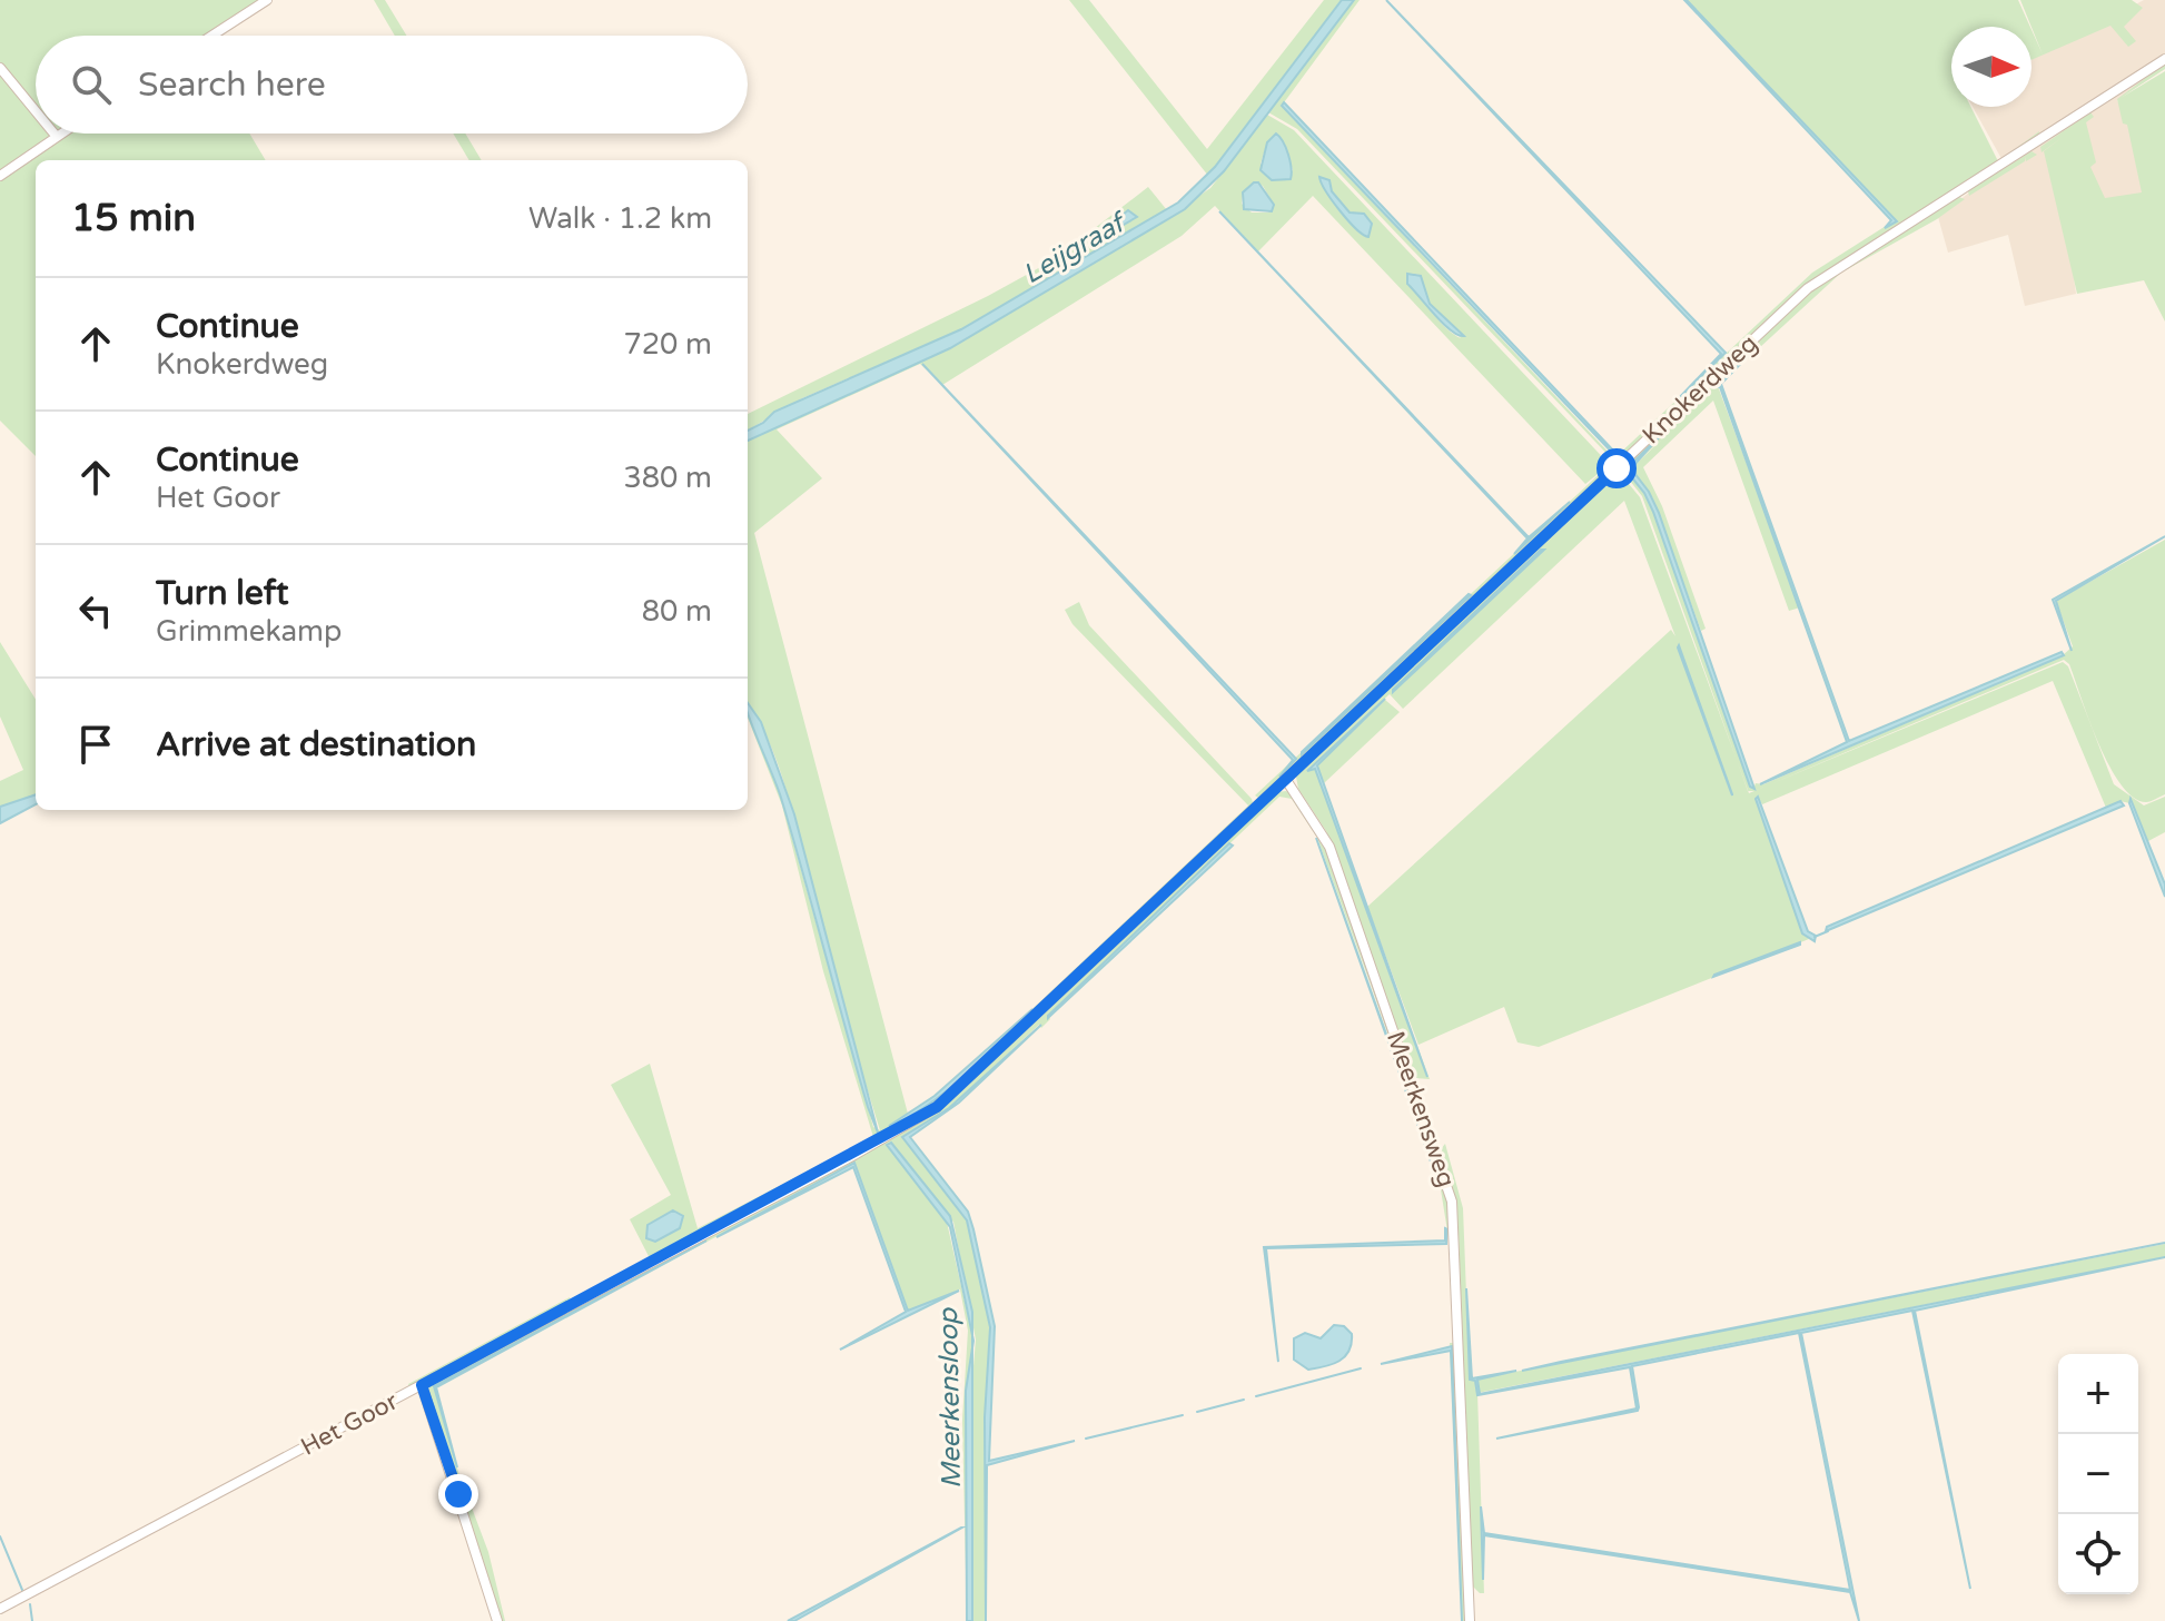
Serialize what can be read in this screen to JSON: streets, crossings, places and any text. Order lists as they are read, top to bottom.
{
  "streets": {
    "street": ["Knokerdweg", "Meerkensweg", "Het Goor"]
  },
  "crossings": [
    ["Knokerdweg", "Meerkensweg"],
    ["Knokerdweg", "Het Goor"]
  ],
  "water": ["Leijgraaf", "Meerkensloop"],
  "north": "right",
  "page": {
    "search": "Search here",
    "heading": ["15 min", "Walk · 1.2 km"],
    "list": [
      ["Continue", "Knokerdweg", "720 m"],
      ["Continue", "Het Goor", "380 m"],
      ["Turn left", "Grimmekamp", "80 m"],
      "Arrive at destination"
    ],
    "map_buttons": ["+", "−"]
  }
}
